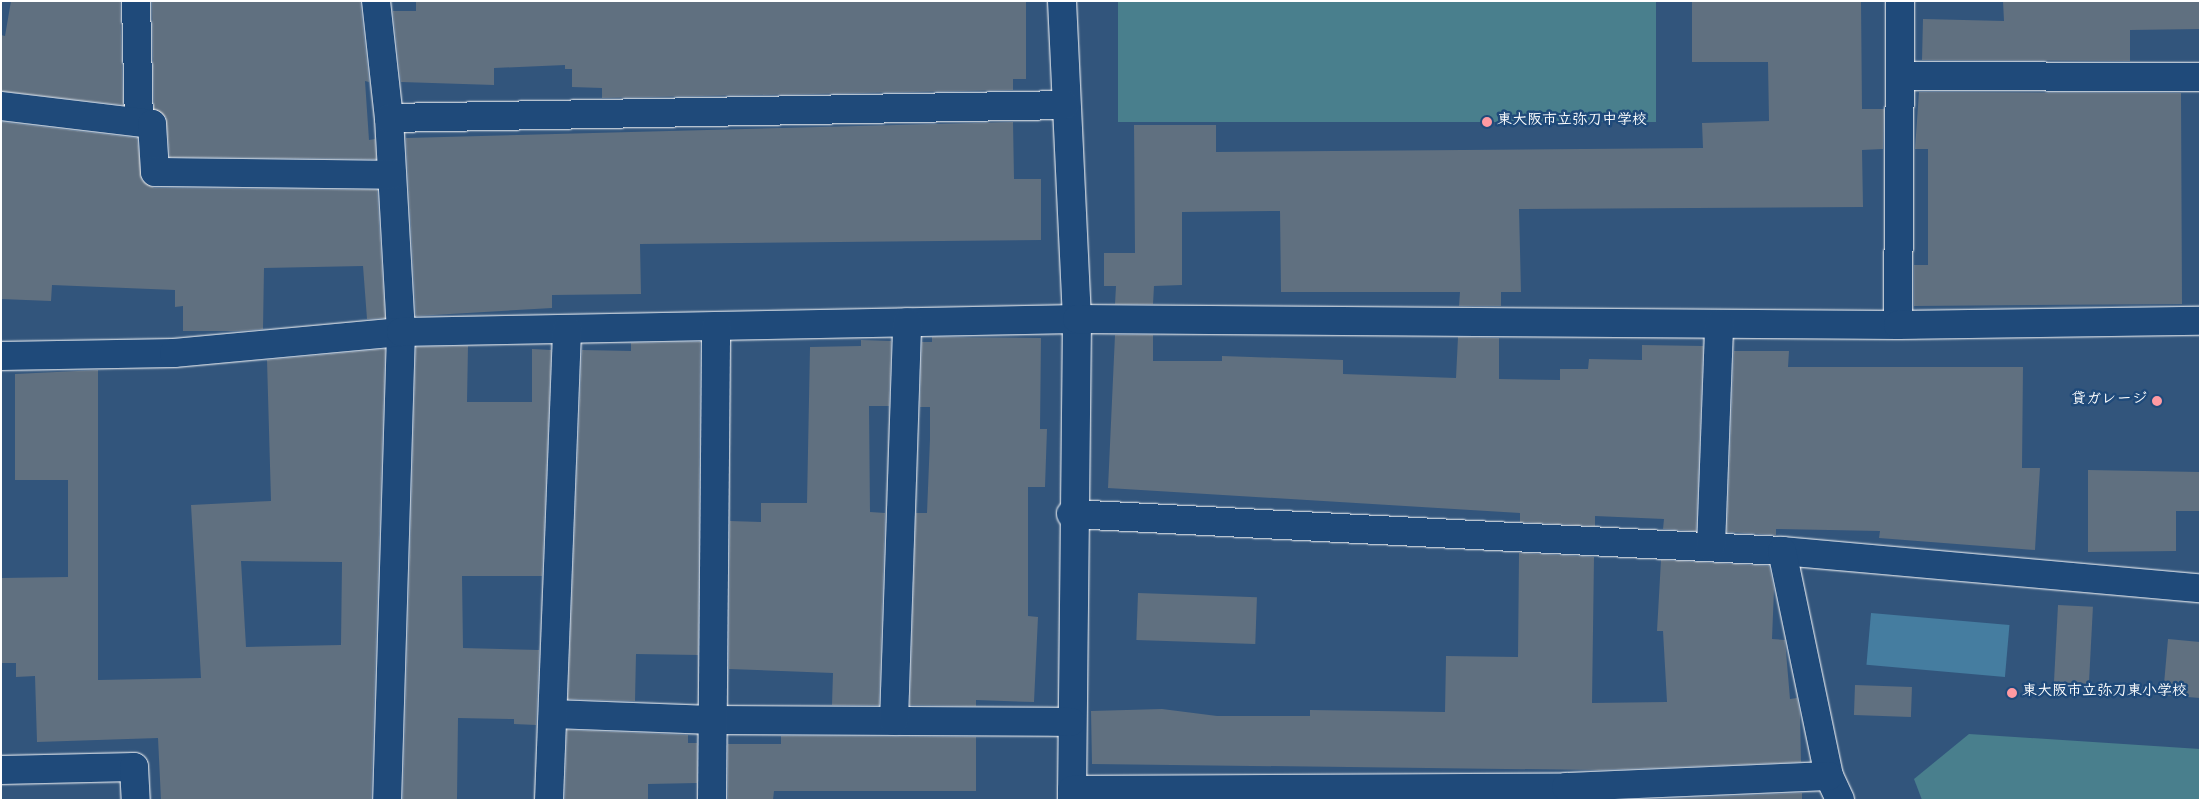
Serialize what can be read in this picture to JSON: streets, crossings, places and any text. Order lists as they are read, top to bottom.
{
  "places": ["東大阪市立弥刀中学校", "貸ガレージ", "東大阪市立弥刀東小学校"]
}
